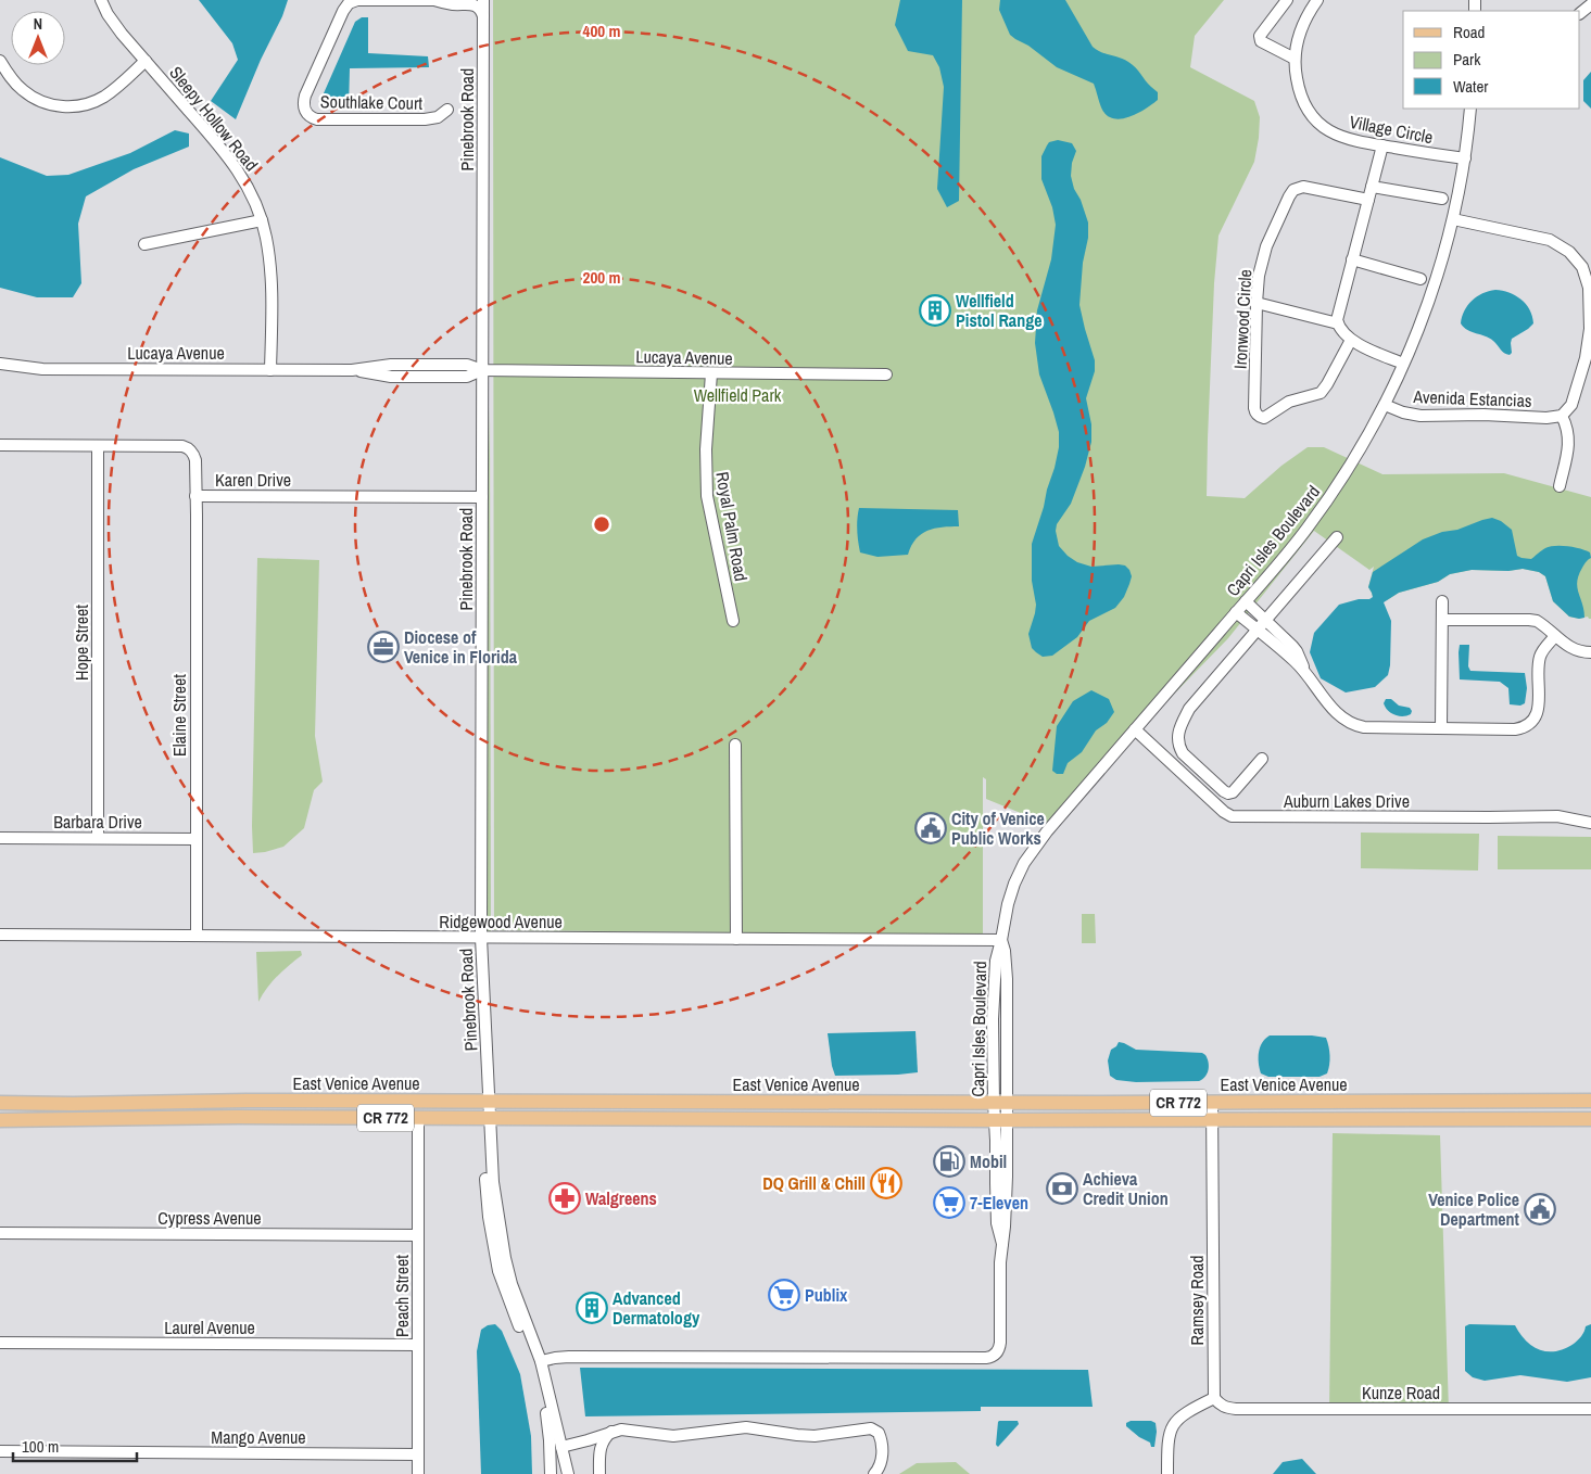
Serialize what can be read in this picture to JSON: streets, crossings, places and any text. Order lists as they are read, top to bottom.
{
  "streets": {
    "main road": ["East Venice Avenue", "CR 772"],
    "street": [
      "Southlake Court",
      "Sleepy Hollow Road",
      "Pinebrook Road",
      "Village Circle",
      "Ironwood Circle",
      "Lucaya Avenue",
      "Avenida Estancias",
      "Karen Drive",
      "Royal Palm Road",
      "Capri Isles Boulevard",
      "Hope Street",
      "Elaine Street",
      "Auburn Lakes Drive",
      "Barbara Drive",
      "Ridgewood Avenue",
      "Cypress Avenue",
      "Peach Street",
      "Ramsey Road",
      "Laurel Avenue",
      "Kunze Road",
      "Mango Avenue"
    ]
  },
  "crossings": [
    ["Southlake Court", "Pinebrook Road"],
    ["Sleepy Hollow Road", "Lucaya Avenue"],
    ["Pinebrook Road", "Lucaya Avenue"],
    ["Pinebrook Road", "Karen Drive"],
    ["Pinebrook Road", "Capri Isles Boulevard"],
    ["Pinebrook Road", "Ridgewood Avenue"],
    ["Pinebrook Road", "East Venice Avenue"],
    ["Village Circle", "Capri Isles Boulevard"],
    ["Lucaya Avenue", "Royal Palm Road"],
    ["Avenida Estancias", "Capri Isles Boulevard"],
    ["Karen Drive", "Hope Street"],
    ["Karen Drive", "Elaine Street"],
    ["Capri Isles Boulevard", "Auburn Lakes Drive"],
    ["Capri Isles Boulevard", "Ridgewood Avenue"],
    ["Capri Isles Boulevard", "East Venice Avenue"],
    ["Hope Street", "Barbara Drive"],
    ["Elaine Street", "Barbara Drive"],
    ["Elaine Street", "Ridgewood Avenue"],
    ["East Venice Avenue", "Peach Street"],
    ["East Venice Avenue", "Ramsey Road"],
    ["Cypress Avenue", "Peach Street"],
    ["Peach Street", "Laurel Avenue"],
    ["Peach Street", "Mango Avenue"],
    ["Ramsey Road", "Kunze Road"]
  ],
  "parks": ["Wellfield Park"],
  "places": {
    "building": ["Wellfield Pistol Range", "Advanced Dermatology"],
    "office": ["Diocese of Venice in Florida"],
    "public building": ["City of Venice Public Works", "Venice Police Department"],
    "fuel station": ["Mobil"],
    "restaurant": ["DQ Grill & Chill"],
    "bank": ["Achieva Credit Union"],
    "pharmacy": ["Walgreens"],
    "supermarket": ["7-Eleven", "Publix"]
  },
  "legend": ["Road", "Park", "Water"],
  "scale_bar": "100 m",
  "north": "top",
  "rings": ["400 m", "200 m"]
}
